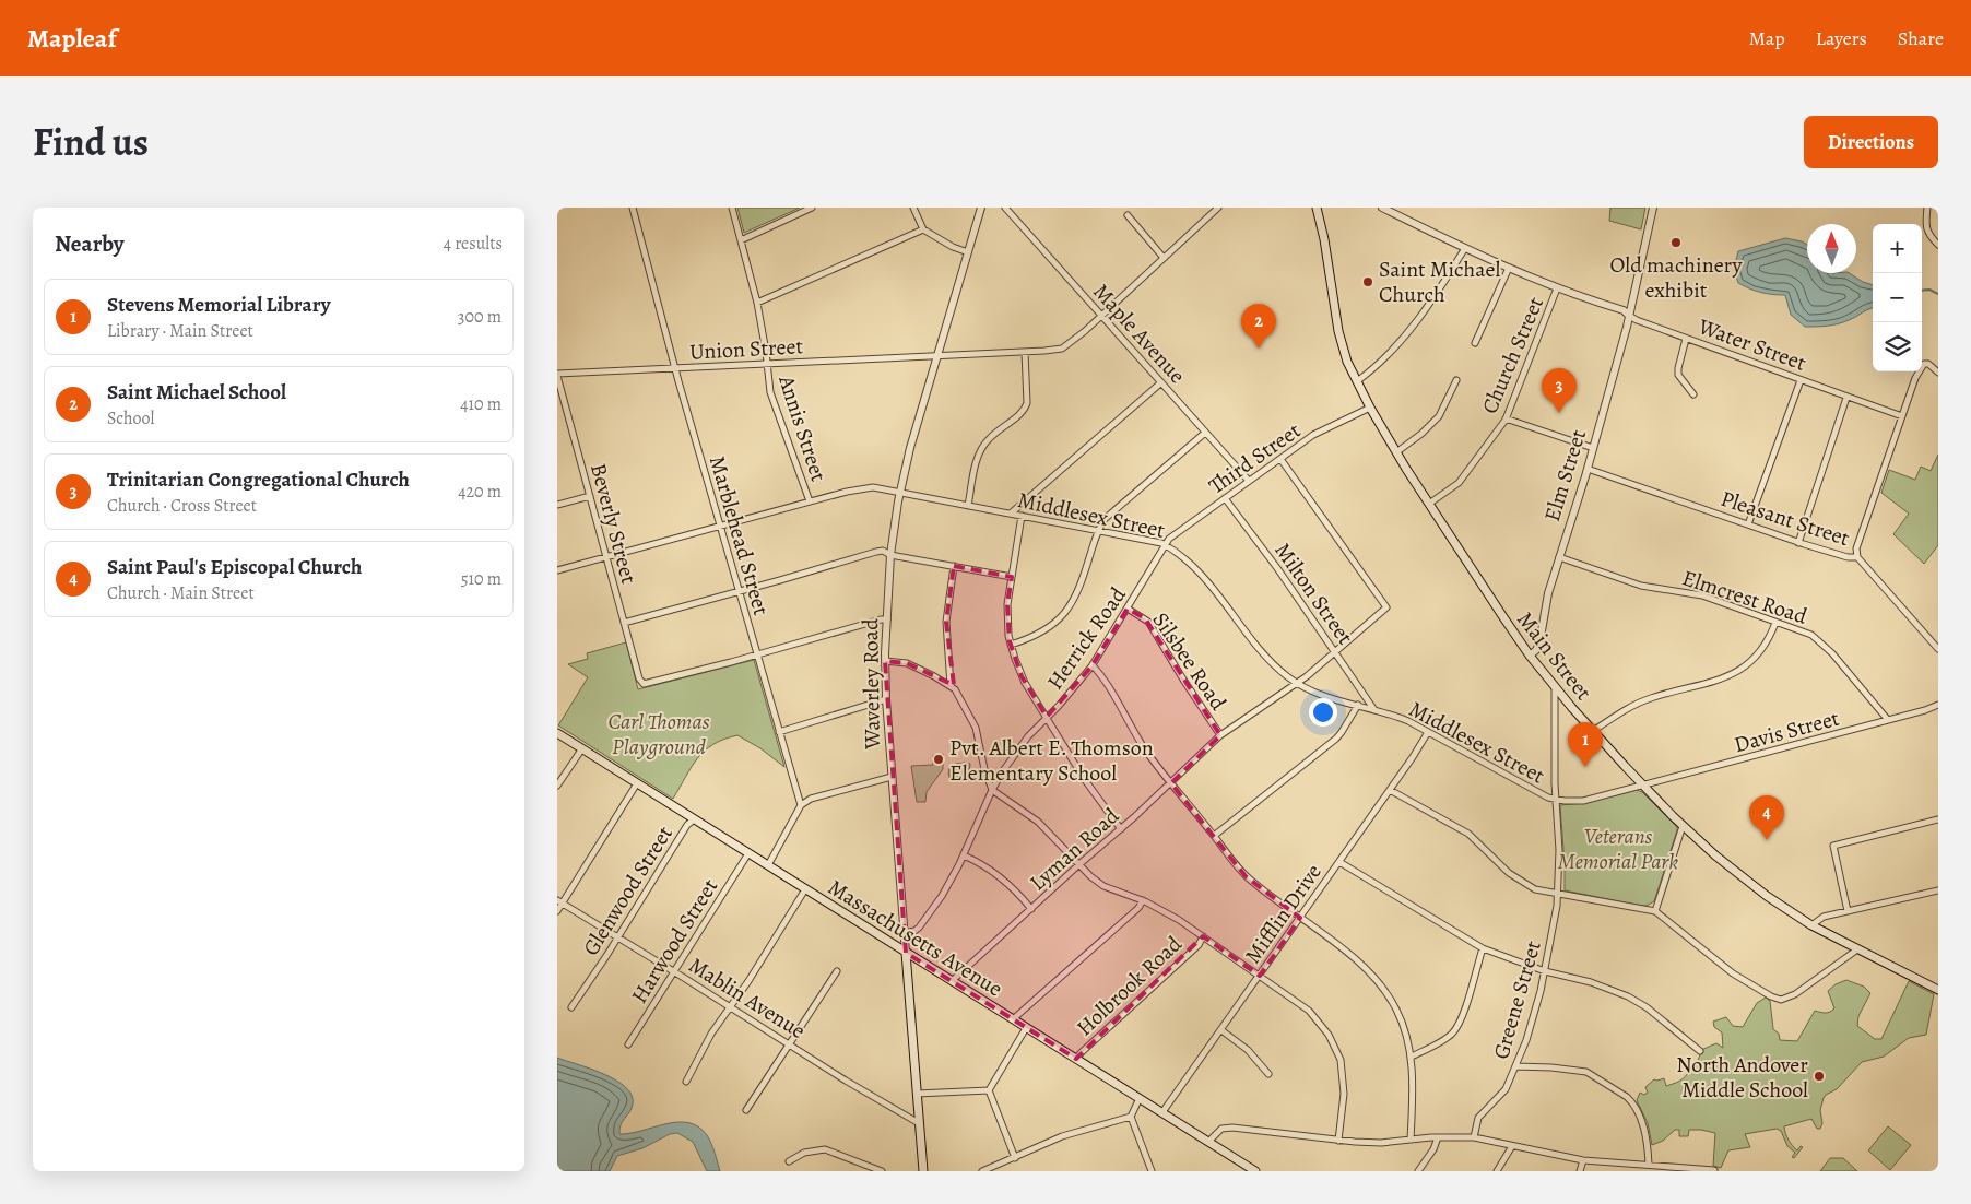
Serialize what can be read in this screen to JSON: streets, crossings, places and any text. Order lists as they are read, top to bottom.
{
  "streets": {
    "main road": ["Main Street", "Waverley Road", "Massachusetts Avenue"],
    "street": [
      "Maple Avenue",
      "Water Street",
      "Union Street",
      "Church Street",
      "Annis Street",
      "Third Street",
      "Elm Street",
      "Middlesex Street",
      "Pleasant Street",
      "Beverly Street",
      "Marblehead Street",
      "Milton Street",
      "Elmcrest Road",
      "Herrick Road",
      "Silsbee Road",
      "Davis Street",
      "Lyman Road",
      "Glenwood Street",
      "Mifflin Drive",
      "Harwood Street",
      "Holbrook Road",
      "Mablin Avenue",
      "Greene Street"
    ]
  },
  "crossings": [
    ["Maple Avenue", "Union Street"],
    ["Maple Avenue", "Third Street"],
    ["Water Street", "Church Street"],
    ["Water Street", "Elm Street"],
    ["Union Street", "Annis Street"],
    ["Union Street", "Beverly Street"],
    ["Union Street", "Marblehead Street"],
    ["Union Street", "Waverley Road"],
    ["Church Street", "Main Street"],
    ["Annis Street", "Middlesex Street"],
    ["Third Street", "Middlesex Street"],
    ["Third Street", "Milton Street"],
    ["Third Street", "Herrick Road"],
    ["Third Street", "Main Street"],
    ["Third Street", "Lyman Road"],
    ["Elm Street", "Pleasant Street"],
    ["Elm Street", "Elmcrest Road"],
    ["Elm Street", "Main Street"],
    ["Middlesex Street", "Beverly Street"],
    ["Middlesex Street", "Marblehead Street"],
    ["Middlesex Street", "Milton Street"],
    ["Middlesex Street", "Herrick Road"],
    ["Middlesex Street", "Main Street"],
    ["Middlesex Street", "Waverley Road"],
    ["Middlesex Street", "Davis Street"],
    ["Middlesex Street", "Lyman Road"],
    ["Middlesex Street", "Mifflin Drive"],
    ["Middlesex Street", "Greene Street"],
    ["Beverly Street", "Marblehead Street"],
    ["Milton Street", "Lyman Road"],
    ["Elmcrest Road", "Davis Street"],
    ["Herrick Road", "Silsbee Road"],
    ["Herrick Road", "Waverley Road"],
    ["Main Street", "Davis Street"],
    ["Main Street", "Greene Street"],
    ["Silsbee Road", "Lyman Road"],
    ["Waverley Road", "Massachusetts Avenue"],
    ["Waverley Road", "Mablin Avenue"],
    ["Lyman Road", "Massachusetts Avenue"],
    ["Glenwood Street", "Massachusetts Avenue"],
    ["Glenwood Street", "Mablin Avenue"],
    ["Mifflin Drive", "Massachusetts Avenue"],
    ["Massachusetts Avenue", "Harwood Street"],
    ["Massachusetts Avenue", "Holbrook Road"],
    ["Harwood Street", "Mablin Avenue"]
  ],
  "parks": ["Carl Thomas Playground", "Veterans Memorial Park"],
  "places": [
    "Old machinery exhibit",
    "Saint Michael Church",
    "Pvt. Albert E. Thomson Elementary School",
    "North Andover Middle School"
  ],
  "north": "top",
  "page": {
    "header": "Mapleaf",
    "nav": ["Map", "Layers", "Share"],
    "title": "Find us",
    "buttons": "Directions",
    "heading": ["Nearby", "4 results"],
    "map_buttons": ["+", "−"],
    "list": [
      {
        "mark": "1",
        "name": "Stevens Memorial Library",
        "note": "Library · Main Street",
        "value": "300 m"
      },
      {
        "mark": "2",
        "name": "Saint Michael School",
        "note": "School",
        "value": "410 m"
      },
      {
        "mark": "3",
        "name": "Trinitarian Congregational Church",
        "note": "Church · Cross Street",
        "value": "420 m"
      },
      {
        "mark": "4",
        "name": "Saint Paul's Episcopal Church",
        "note": "Church · Main Street",
        "value": "510 m"
      }
    ],
    "pins": [
      "2",
      "3",
      "1",
      "4"
    ]
  }
}
